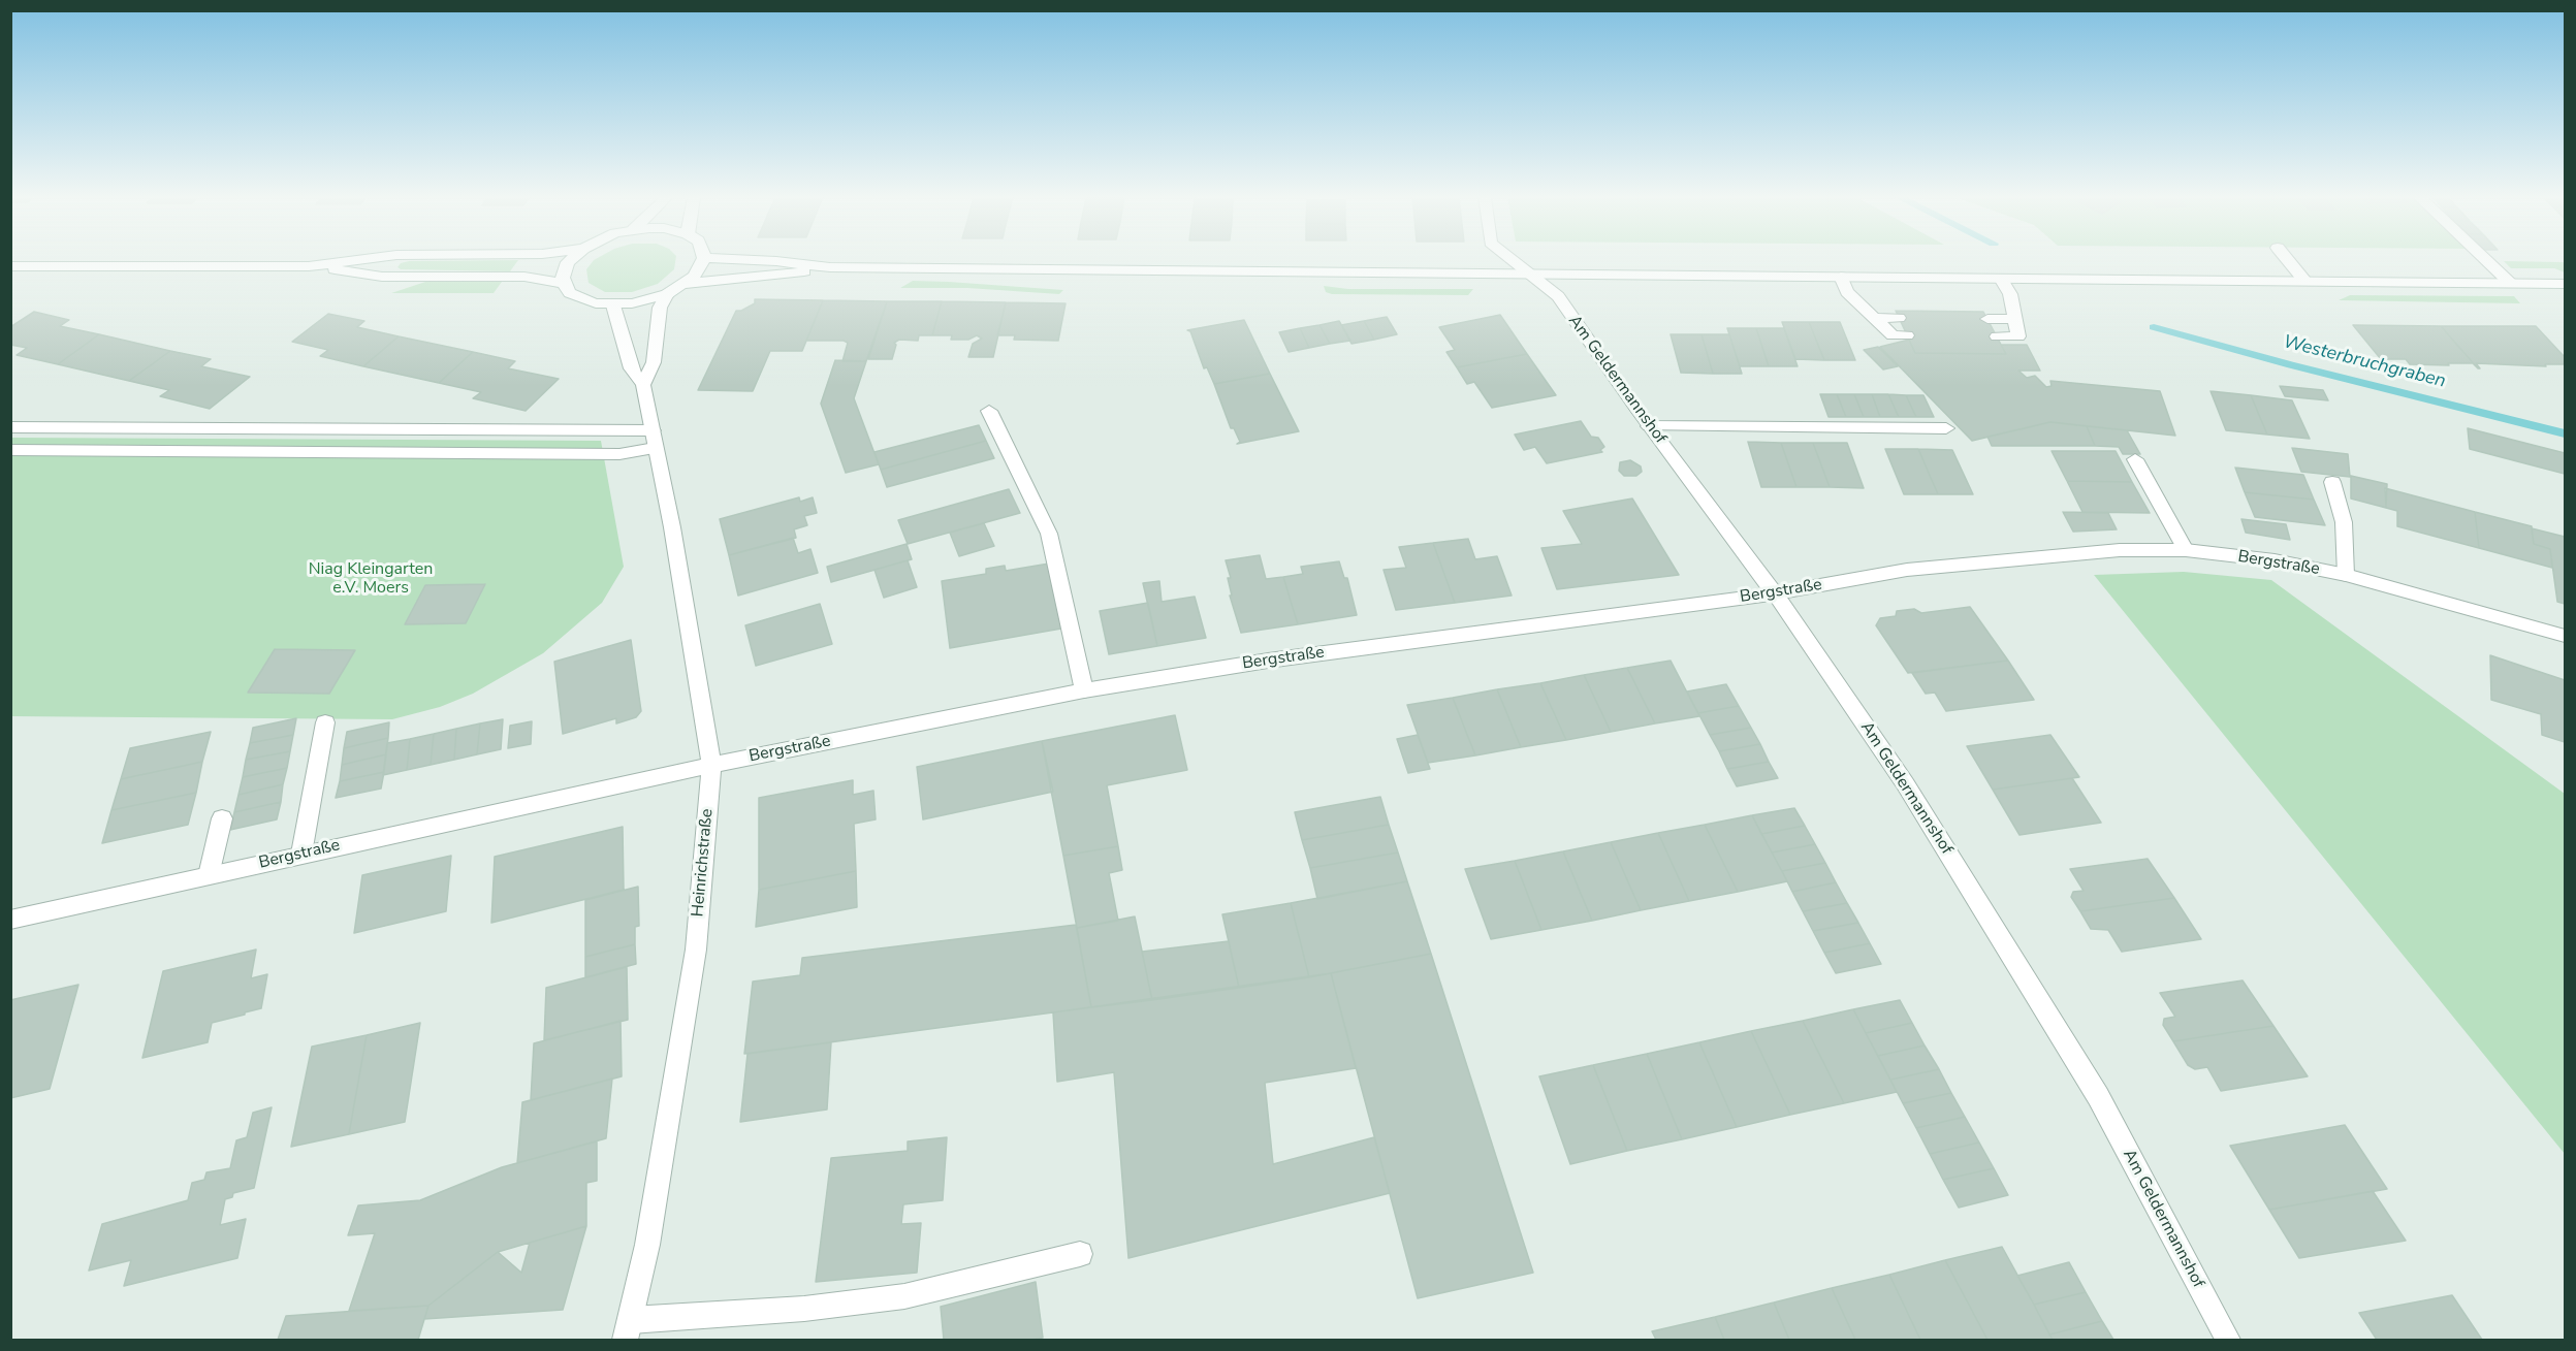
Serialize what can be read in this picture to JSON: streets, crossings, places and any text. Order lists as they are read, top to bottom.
{
  "streets": {
    "street": ["Am Geldermannshof", "Bergstraße", "Heinrichstraße"]
  },
  "crossings": [
    ["Am Geldermannshof", "Bergstraße"],
    ["Bergstraße", "Heinrichstraße"]
  ],
  "water": ["Westerbruchgraben"],
  "parks": ["Niag Kleingarten e.V. Moers"]
}
